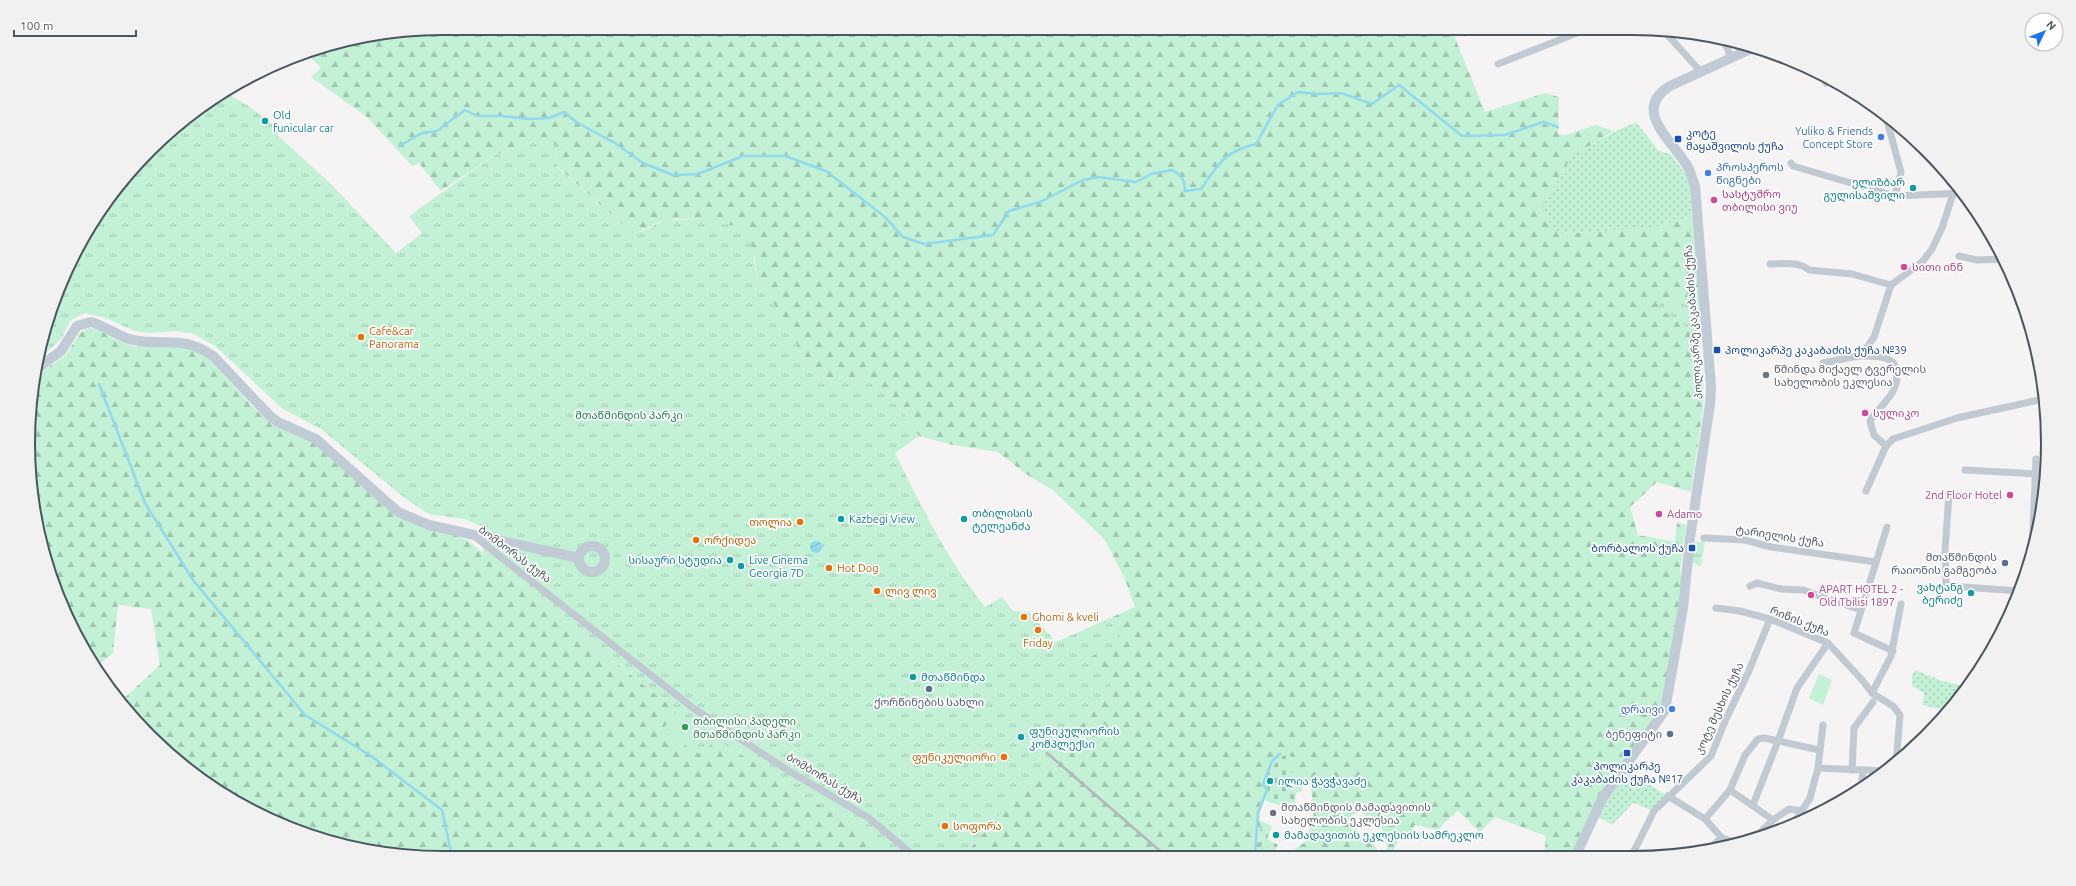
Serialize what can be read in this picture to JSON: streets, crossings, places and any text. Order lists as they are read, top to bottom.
{
  "streets": {
    "street": [
      "პოლიკარპე კაკაბაძის ქუჩა",
      "ტარიელის ქუჩა",
      "ბომბორას ქუჩა",
      "რიწის ქუჩა",
      "კოტე მესხის ქუჩა"
    ]
  },
  "crossings": [
    ["რიწის ქუჩა", "კოტე მესხის ქუჩა"]
  ],
  "parks": ["მთაწმინდის პარკი"],
  "places": {
    "other": [
      "Old funicular car",
      "Yuliko & Friends Concept Store",
      "პროსპეროს წიგნები",
      "ელიზბარ გულისაშვილი",
      "სასტუმრო თბილისი ვიუ",
      "სითი ინნ",
      "Cafe&car Panorama",
      "წმინდა მიქაელ ტვერელის სახელობის ეკლესია",
      "სულიკო",
      "2nd Floor Hotel",
      "Adamo",
      "Kazbegi View",
      "თბილისის ტელეანძა",
      "თოლია",
      "ორქიდეა",
      "სისაური სტუდია",
      "მთაწმინდის რაიონის გამგეობა",
      "Live Cinema Georgia 7D",
      "Hot Dog",
      "ლივ ლივ",
      "ვახტანგ ბერიძე",
      "APART HOTEL 2 - Old Tbilisi 1897",
      "Ghomi & kveli",
      "Friday",
      "მთაწმინდა",
      "ქორწინების სახლი",
      "დრაივი",
      "თბილისი პადელი მთაწმინდის პარკი",
      "ბენეფიტი",
      "ფუნიკულიორის კომპლექსი",
      "ფუნიკულიორი",
      "ილია ჭავჭავაძე",
      "მთაწმინდის მამადავითის სახელობის ეკლესია",
      "სოფორა",
      "მამადავითის ეკლესიის სამრეკლო"
    ],
    "transit": [
      "კოტე მაყაშვილის ქუჩა",
      "პოლიკარპე კაკაბაძის ქუჩა №39",
      "ბორბალოს ქუჩა",
      "პოლიკარპე კაკაბაძის ქუჩა №17"
    ]
  },
  "scale_bar": "100 m",
  "north": "top right"
}
